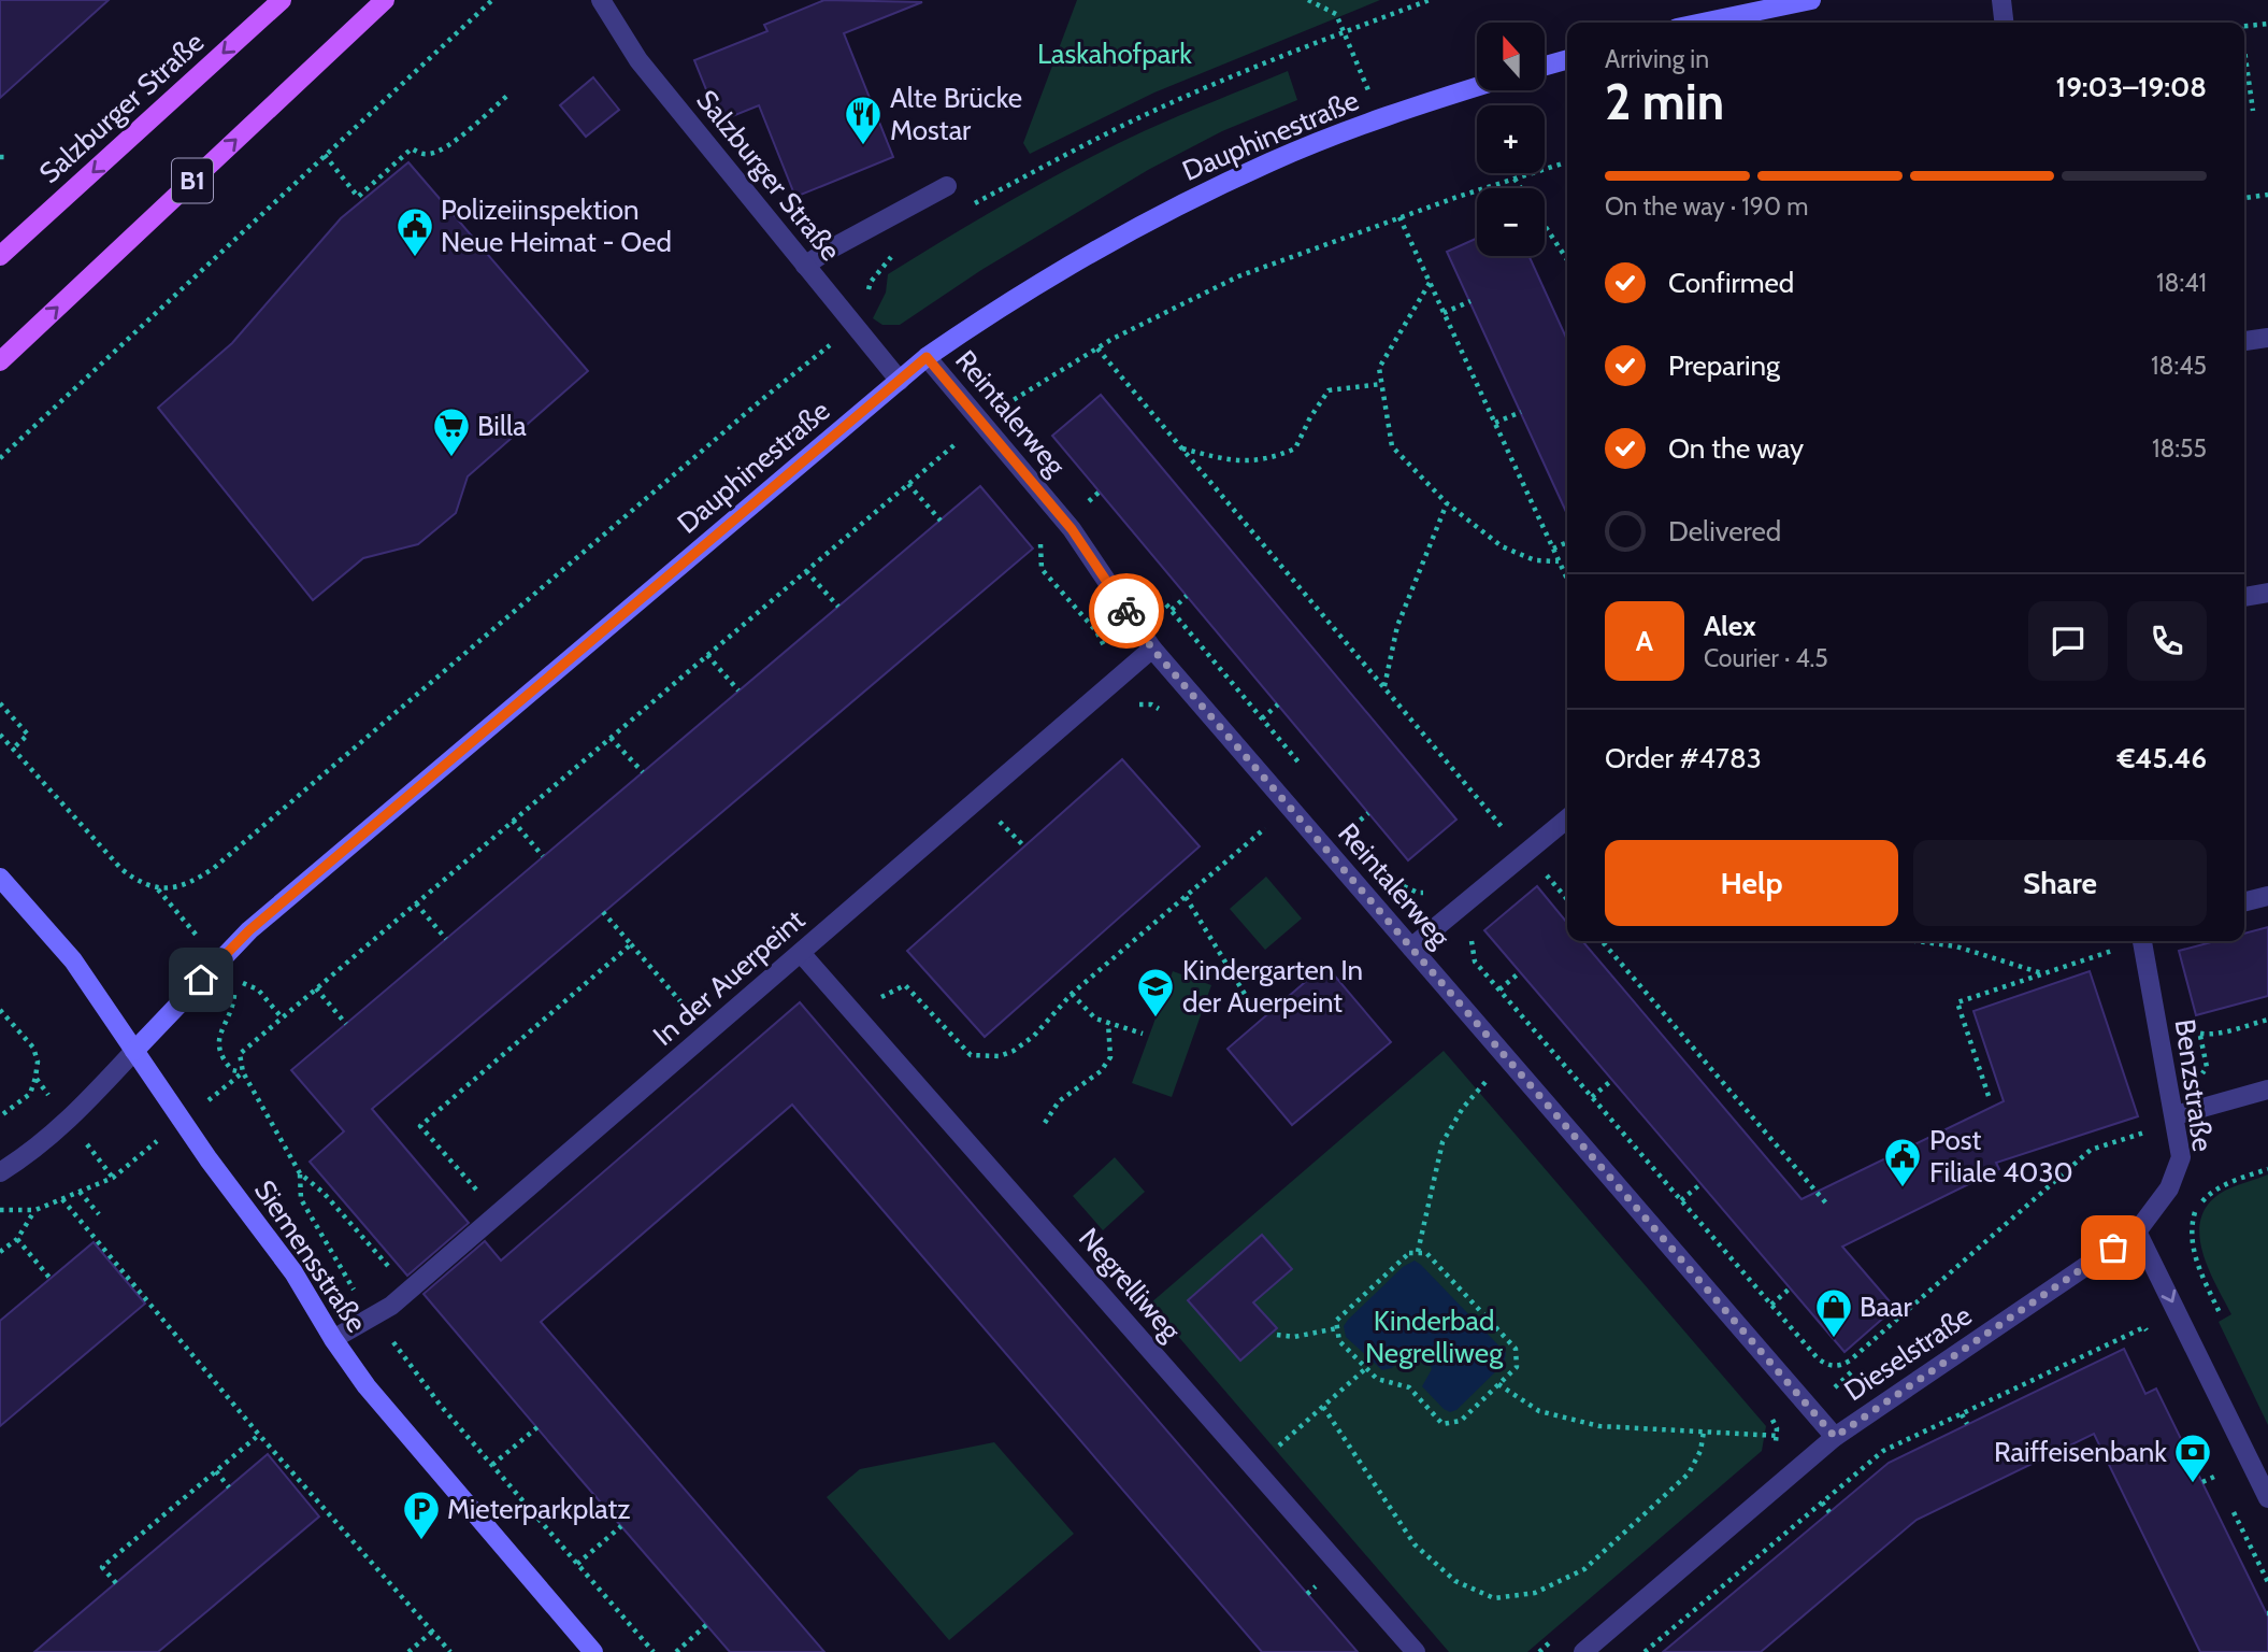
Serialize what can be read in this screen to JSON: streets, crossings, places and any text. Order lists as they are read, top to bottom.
{
  "streets": {
    "main road": [
      "Salzburger Straße",
      "Dauphinestraße",
      "B1",
      "Siemensstraße"
    ],
    "street": [
      "Reintalerweg",
      "In der Auerpeint",
      "Benzstraße",
      "Negrelliweg",
      "Dieselstraße"
    ]
  },
  "crossings": [
    ["Salzburger Straße", "Dauphinestraße"],
    ["Dauphinestraße", "Reintalerweg"],
    ["Dauphinestraße", "Siemensstraße"],
    ["Reintalerweg", "In der Auerpeint"],
    ["Reintalerweg", "Dieselstraße"],
    ["In der Auerpeint", "Siemensstraße"],
    ["In der Auerpeint", "Negrelliweg"],
    ["Benzstraße", "Dieselstraße"]
  ],
  "parks": ["Laskahofpark", "Kinderbad Negrelliweg"],
  "places": {
    "restaurant": ["Alte Brücke Mostar"],
    "public building": ["Polizeiinspektion Neue Heimat - Oed", "Post Filiale 4030"],
    "supermarket": ["Billa"],
    "school or university": ["Kindergarten In der Auerpeint"],
    "shop": ["Baar"],
    "bank": ["Raiffeisenbank"],
    "parking": ["Mieterparkplatz"]
  },
  "north": "top",
  "page": {
    "map_buttons": ["+", "−"],
    "heading": ["2 min", "Arriving in", "19:03–19:08"],
    "panel": [
      "Alex",
      "Courier · 4.5",
      "Order #4783",
      "€45.46"
    ],
    "bar": "On the way · 190 m",
    "list": [
      ["Confirmed", "18:41"],
      ["Preparing", "18:45"],
      ["On the way", "18:55"],
      "Delivered"
    ],
    "round": "A",
    "buttons": ["Help", "Share"]
  }
}
